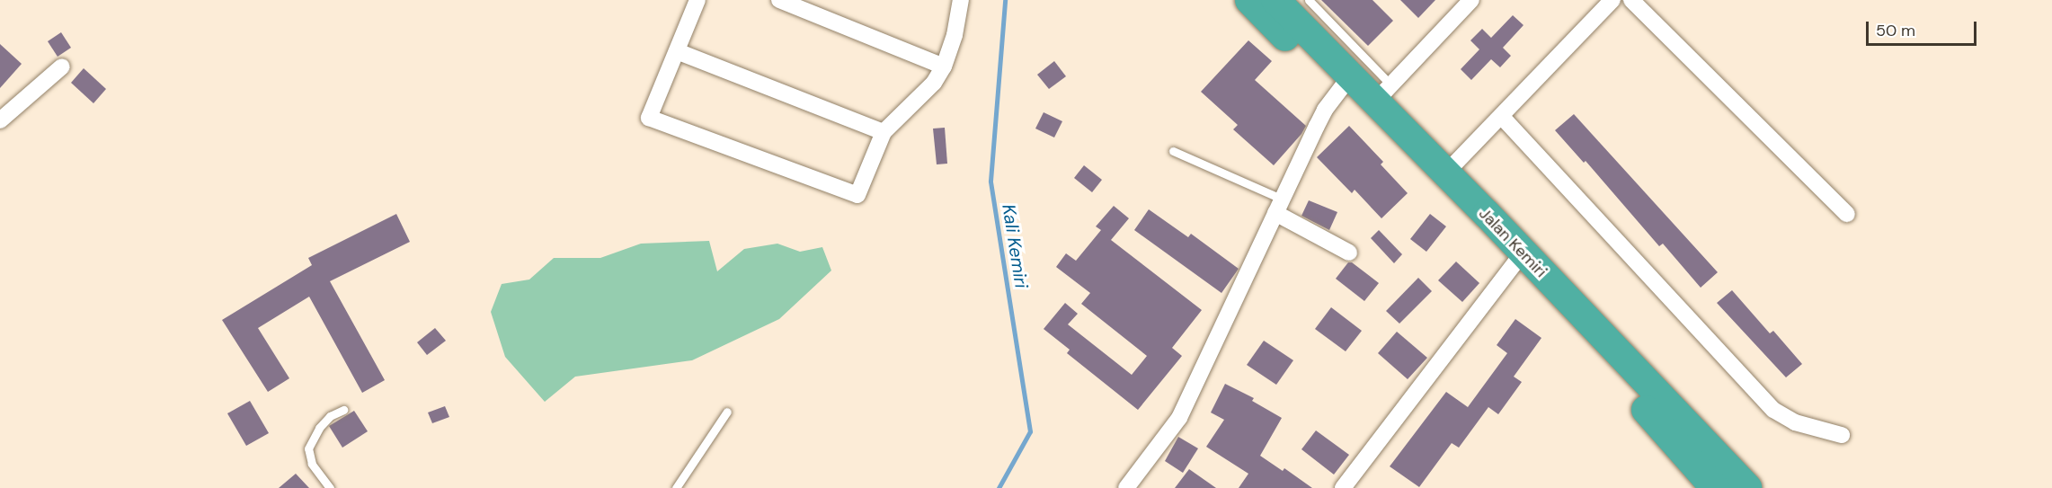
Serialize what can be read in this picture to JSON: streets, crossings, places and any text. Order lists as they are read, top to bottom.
{
  "streets": {
    "highway": ["Jalan Kemiri"]
  },
  "water": ["Kali Kemiri"],
  "scale_bar": "50 m"
}
